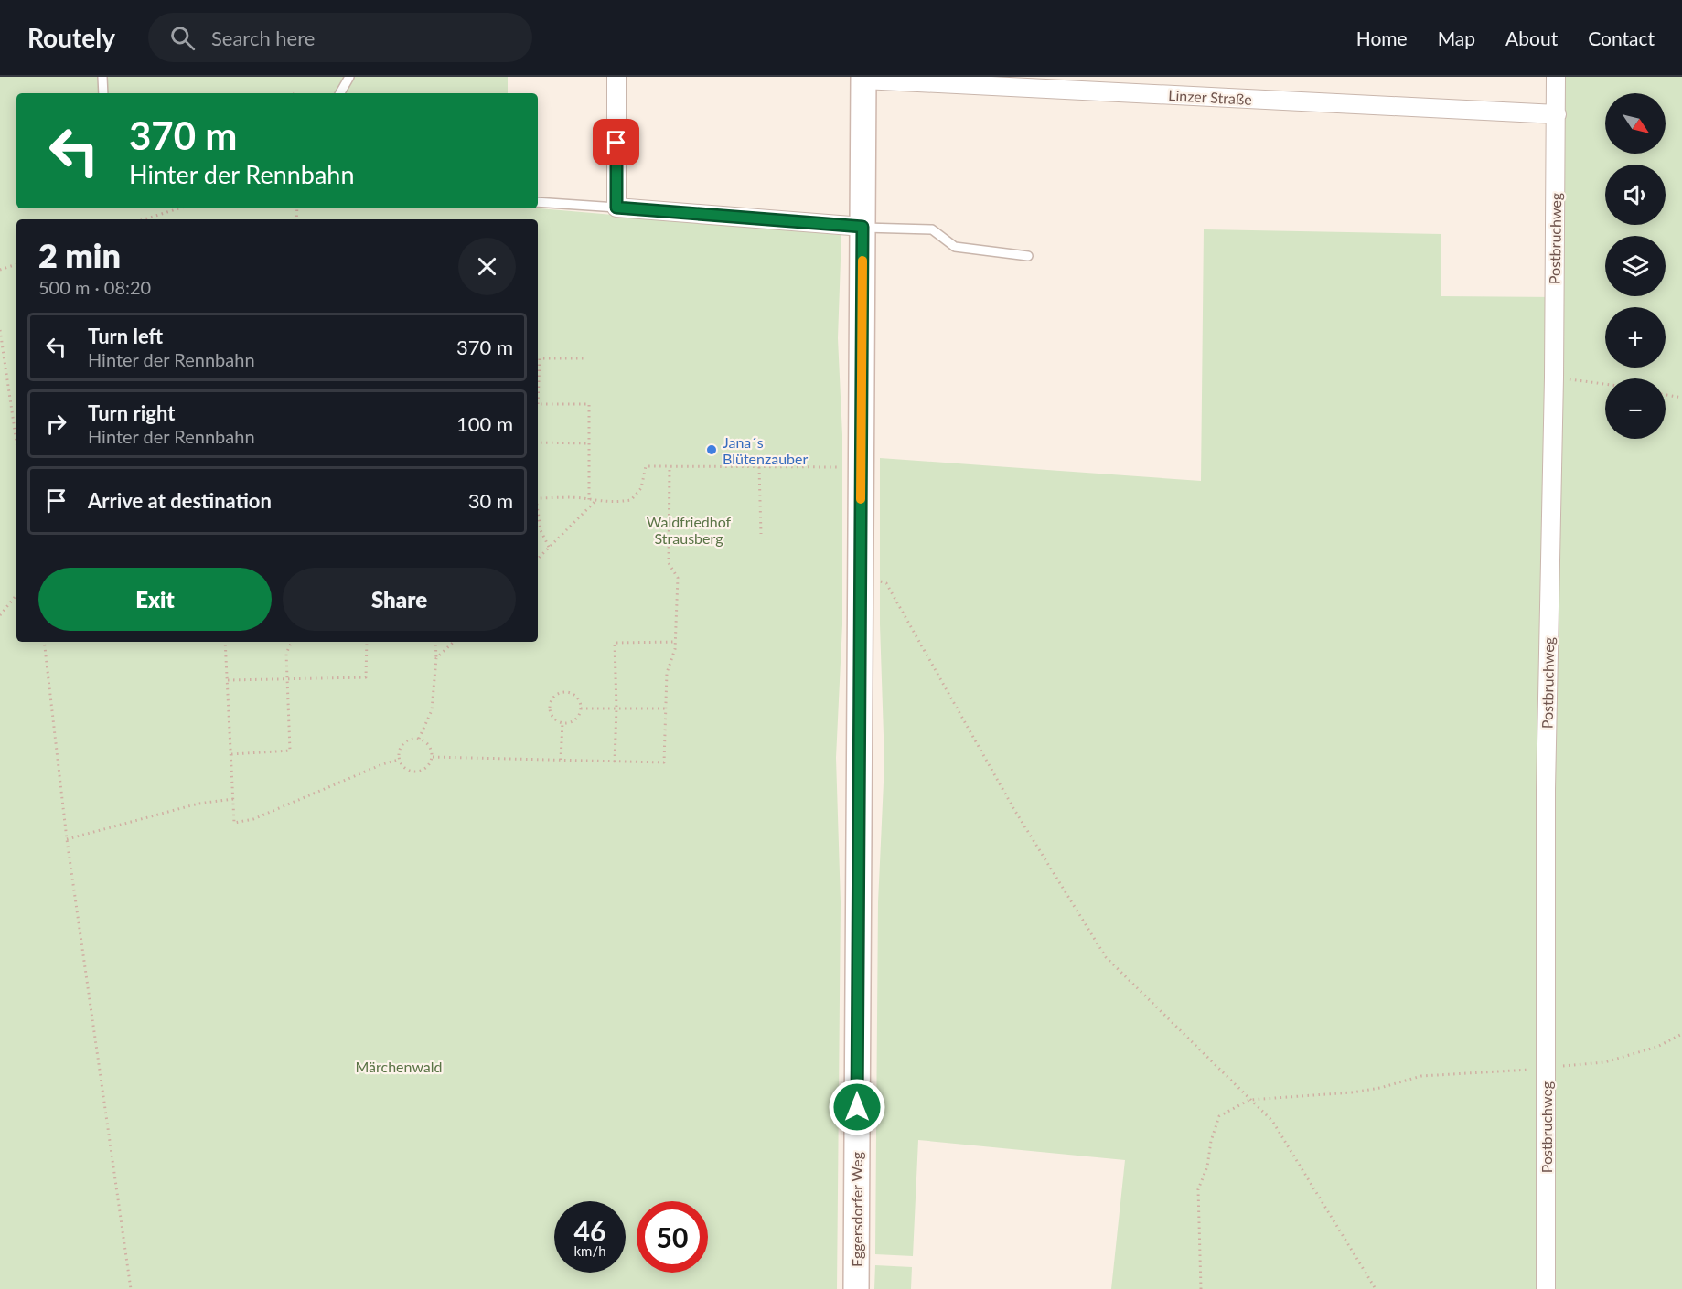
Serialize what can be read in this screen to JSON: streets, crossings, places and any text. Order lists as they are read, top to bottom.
{
  "streets": {
    "main road": ["Eggersdorfer Weg"],
    "street": ["Linzer Straße", "Postbruchweg"]
  },
  "crossings": [
    ["Linzer Straße", "Postbruchweg"],
    ["Linzer Straße", "Eggersdorfer Weg"]
  ],
  "parks": ["Waldfriedhof Strausberg", "Märchenwald"],
  "places": ["Jana´s Blütenzauber"],
  "north": "bottom right",
  "page": {
    "header": "Routely",
    "search": "Search here",
    "nav": [
      "Home",
      "Map",
      "About",
      "Contact"
    ],
    "map_buttons": ["+", "−"],
    "turn": ["370 m", "Hinter der Rennbahn"],
    "heading": ["2 min", "500 m · 08:20"],
    "list": [
      {
        "name": "Turn left",
        "note": "Hinter der Rennbahn",
        "value": "370 m"
      },
      {
        "name": "Turn right",
        "note": "Hinter der Rennbahn",
        "value": "100 m"
      },
      {
        "name": "Arrive at destination",
        "value": "30 m"
      }
    ],
    "buttons": ["Exit", "Share"],
    "speed": "46 km/h",
    "limit": "50"
  }
}
